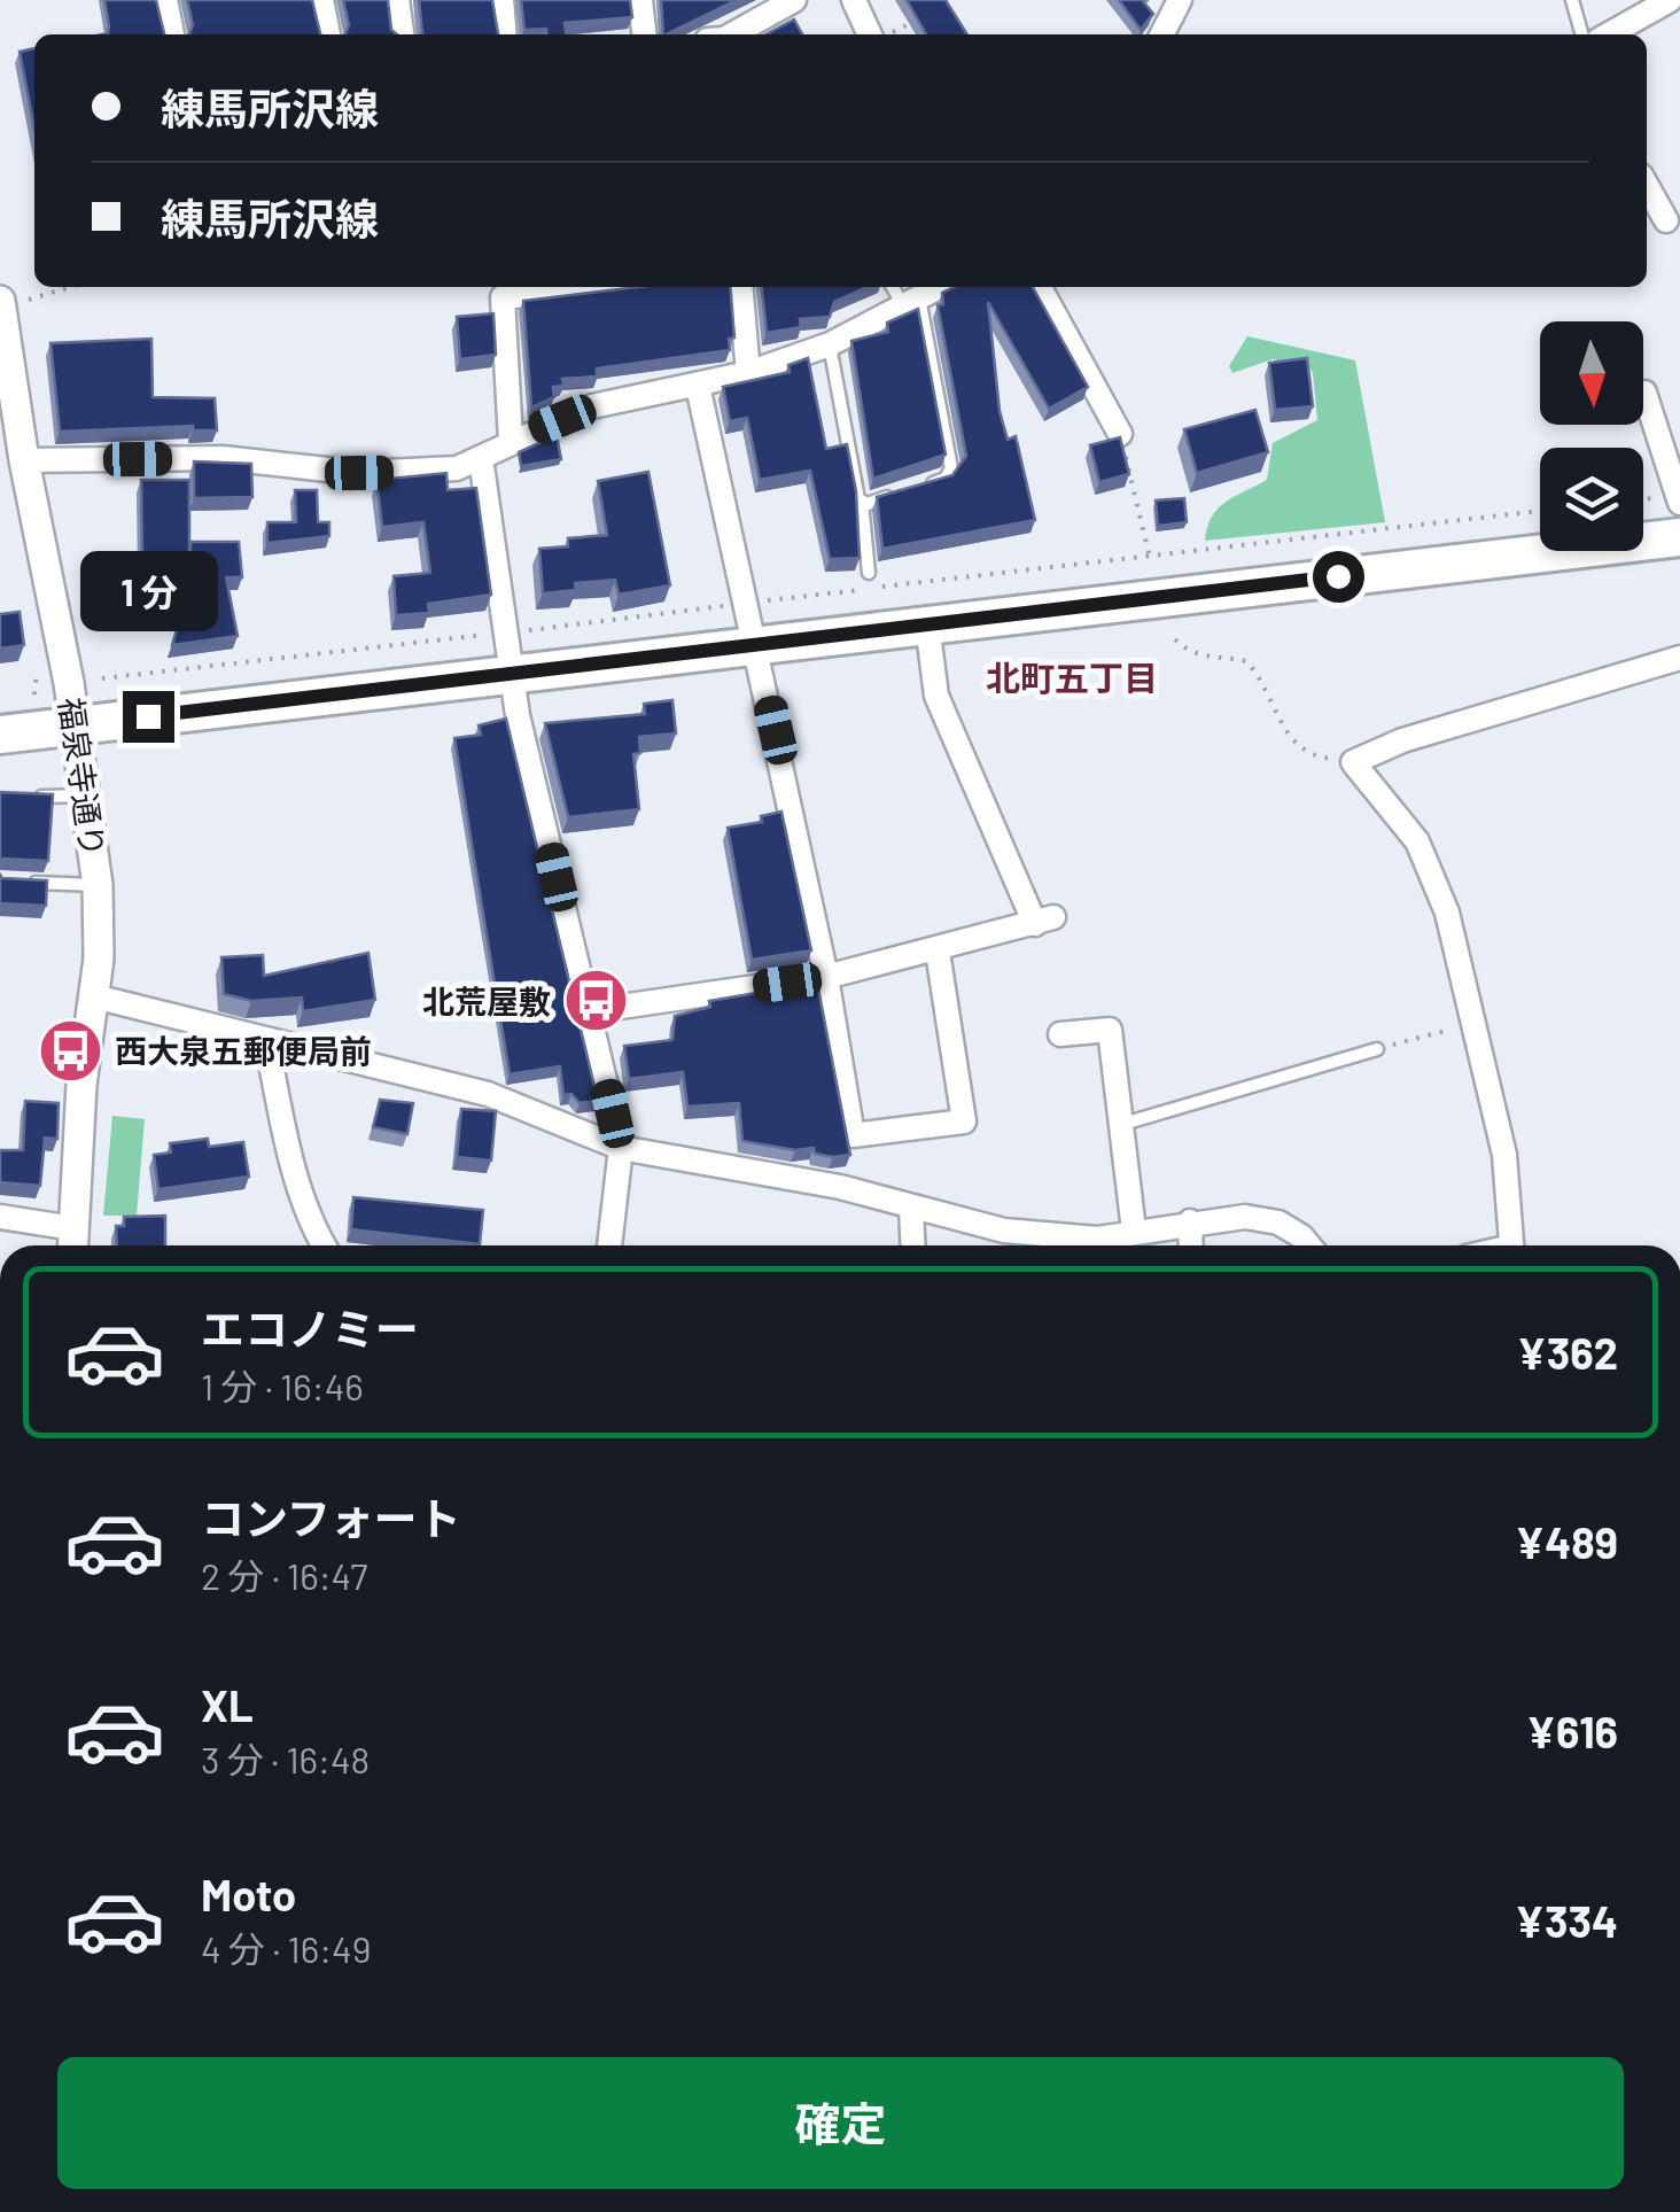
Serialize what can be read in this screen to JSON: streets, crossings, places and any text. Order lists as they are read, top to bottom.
{
  "streets": {
    "street": ["福泉寺通り"]
  },
  "districts": ["北町五丁目"],
  "places": {
    "bus stop": ["北荒屋敷", "西大泉五郵便局前"]
  },
  "north": "bottom",
  "page": {
    "banner": ["練馬所沢線", "練馬所沢線"],
    "bubble": "1 分",
    "list": [
      {
        "name": "エコノミー",
        "note": "1 分 · 16:46",
        "value": "¥362"
      },
      {
        "name": "コンフォート",
        "note": "2 分 · 16:47",
        "value": "¥489"
      },
      {
        "name": "XL",
        "note": "3 分 · 16:48",
        "value": "¥616"
      },
      {
        "name": "Moto",
        "note": "4 分 · 16:49",
        "value": "¥334"
      }
    ],
    "buttons": "確定"
  }
}
